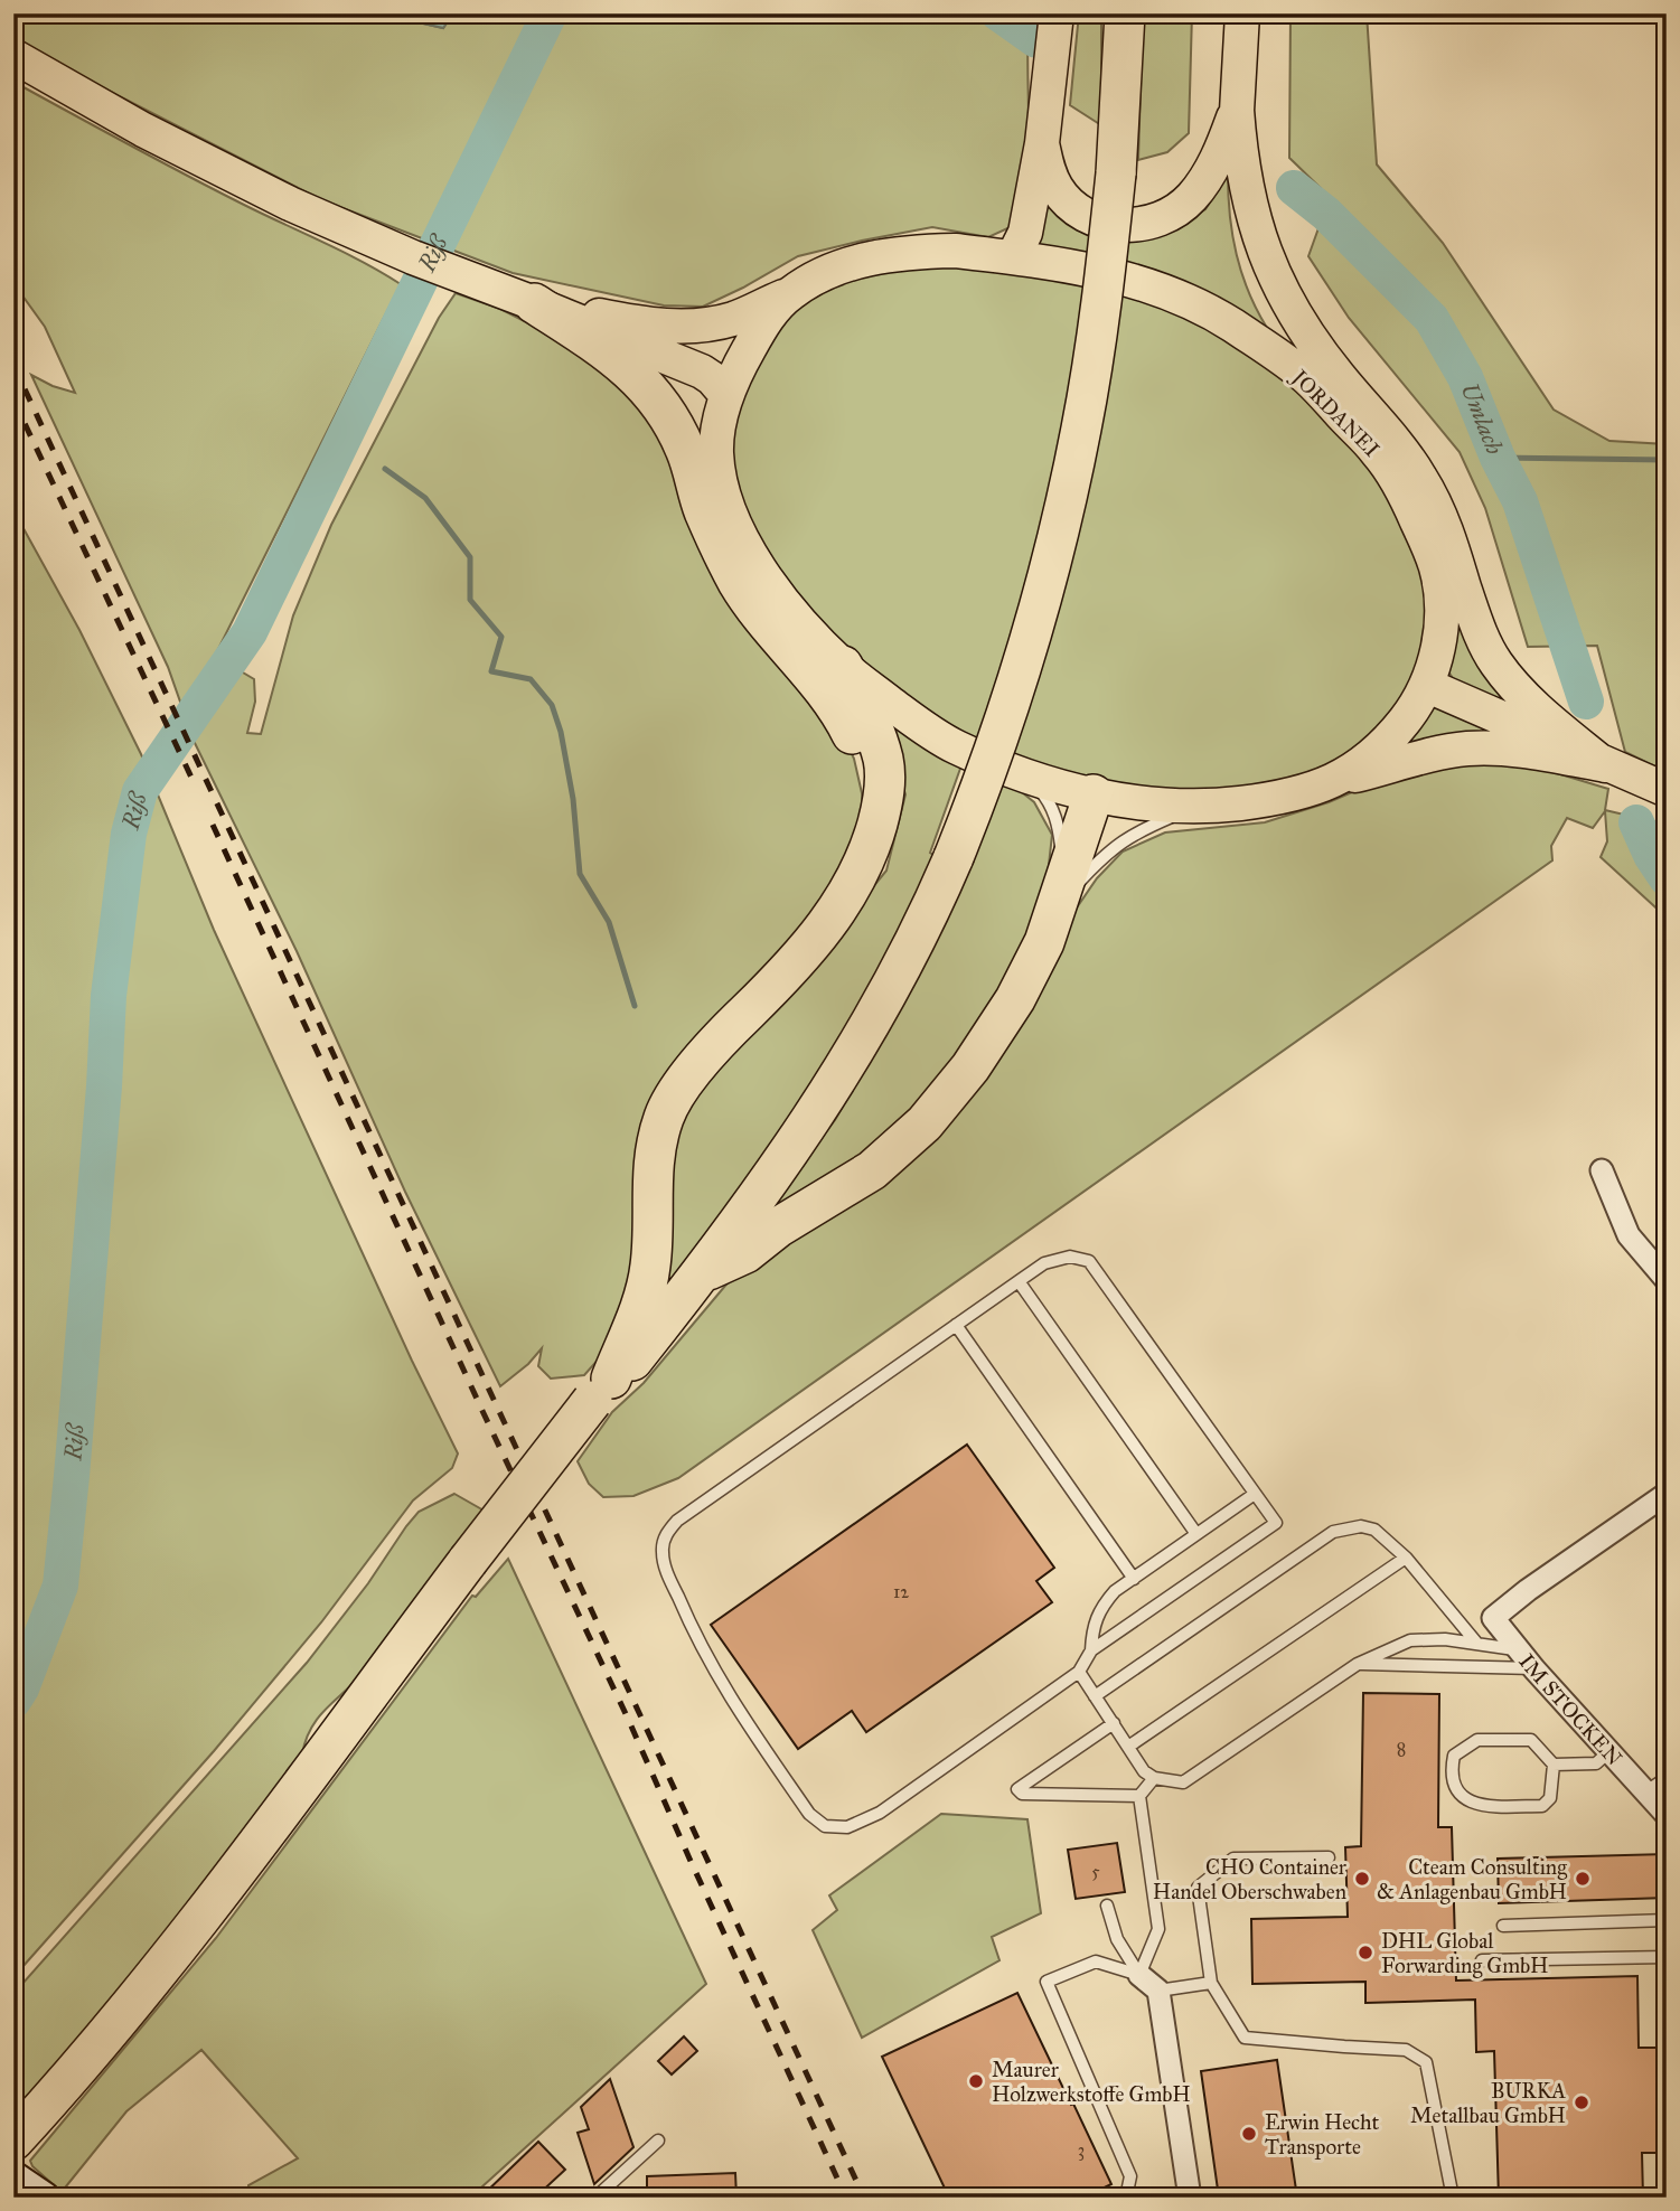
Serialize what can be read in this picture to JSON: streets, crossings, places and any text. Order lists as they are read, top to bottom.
{
  "streets": {
    "main road": ["JORDANEI"],
    "street": ["IM STOCKEN"]
  },
  "water": ["Riß", "Umlach"],
  "places": [
    "CHO Container Handel Oberschwaben",
    "Cteam Consulting & Anlagenbau GmbH",
    "DHL Global Forwarding GmbH",
    "Maurer Holzwerkstoffe GmbH",
    "BURKA Metallbau GmbH",
    "Erwin Hecht Transporte"
  ],
  "house_numbers": [
    "12",
    "8",
    "5",
    "3"
  ]
}
